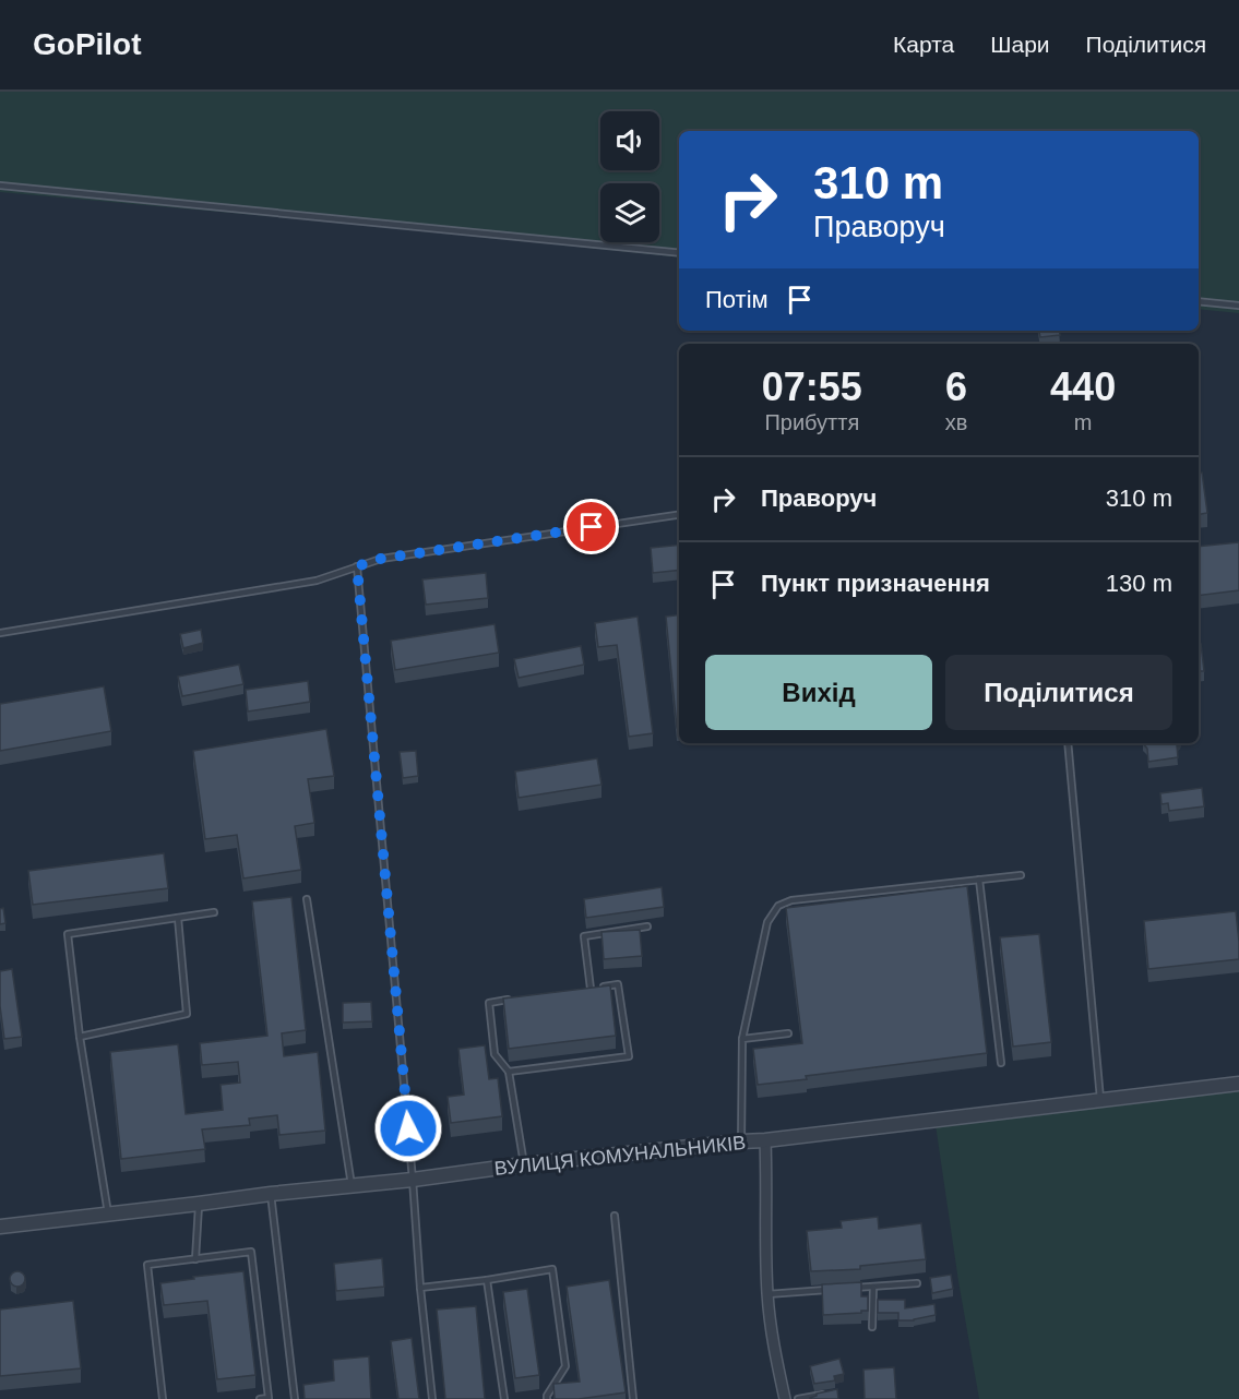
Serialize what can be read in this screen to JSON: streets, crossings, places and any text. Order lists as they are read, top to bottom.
{
  "streets": {
    "street": ["ВУЛИЦЯ КОМУНАЛЬНИКІВ"]
  },
  "page": {
    "header": "GoPilot",
    "nav": ["Карта", "Шари", "Поділитися"],
    "turn": ["310 m", "Праворуч"],
    "then": "Потім",
    "eta": [
      "07:55",
      "Прибуття",
      "6",
      "хв",
      "440",
      "m"
    ],
    "list": [
      {
        "name": "Праворуч",
        "value": "310 m"
      },
      {
        "name": "Пункт призначення",
        "value": "130 m"
      }
    ],
    "buttons": ["Вихід", "Поділитися"]
  }
}
